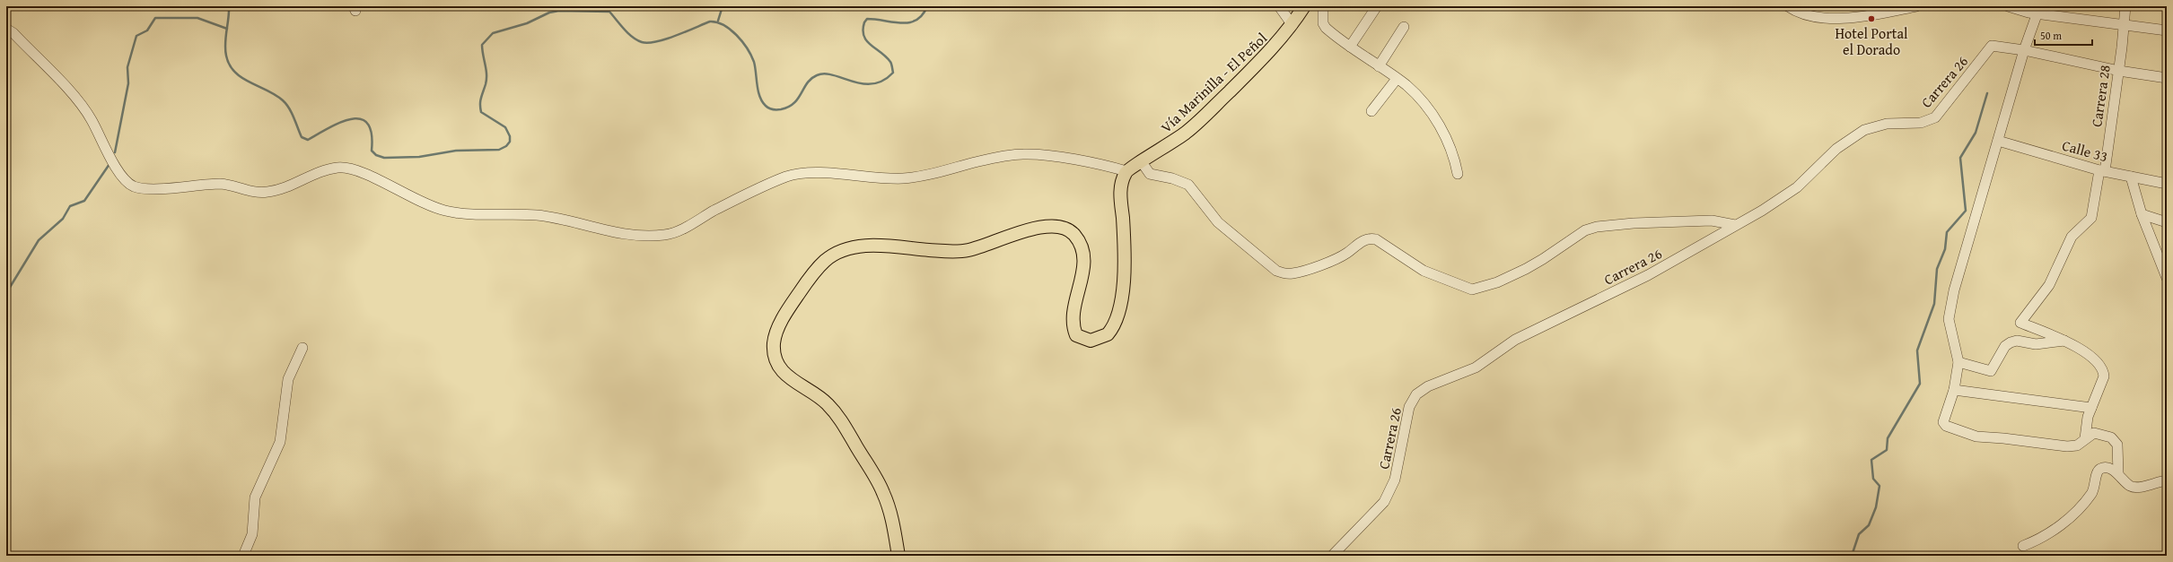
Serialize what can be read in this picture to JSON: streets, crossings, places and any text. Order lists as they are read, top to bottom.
{
  "streets": {
    "main road": ["Vía Marinilla - El Peñol"],
    "street": ["Carrera 26", "Carrera 28", "Calle 33"]
  },
  "crossings": [
    ["Carrera 28", "Calle 33"]
  ],
  "places": ["Hotel Portal el Dorado"],
  "scale_bar": "50 m"
}
